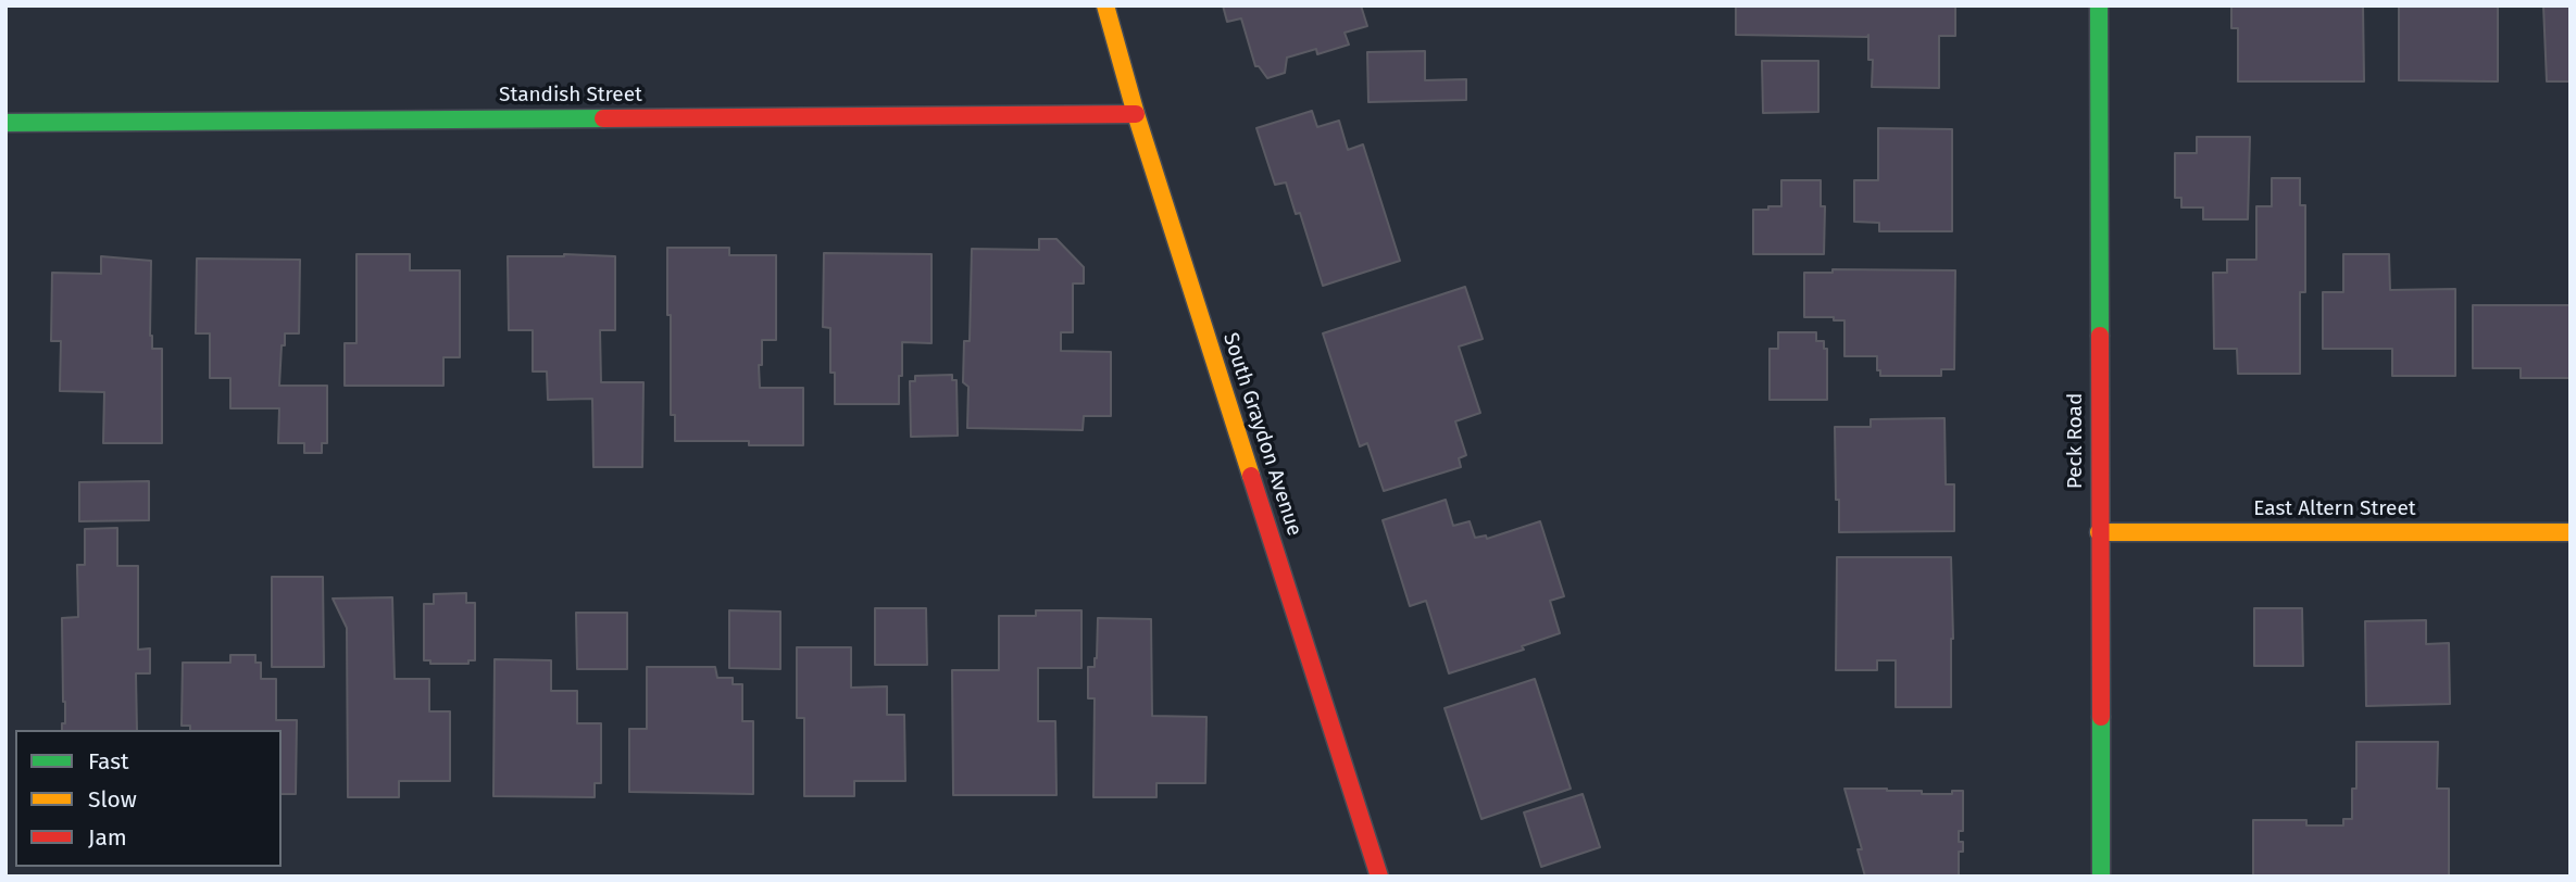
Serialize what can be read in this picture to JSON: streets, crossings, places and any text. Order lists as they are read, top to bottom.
{
  "streets": {
    "street": [
      "Standish Street",
      "South Graydon Avenue",
      "Peck Road",
      "East Altern Street"
    ]
  },
  "crossings": [
    ["Standish Street", "South Graydon Avenue"],
    ["Peck Road", "East Altern Street"]
  ],
  "legend": ["Fast", "Slow", "Jam"]
}
